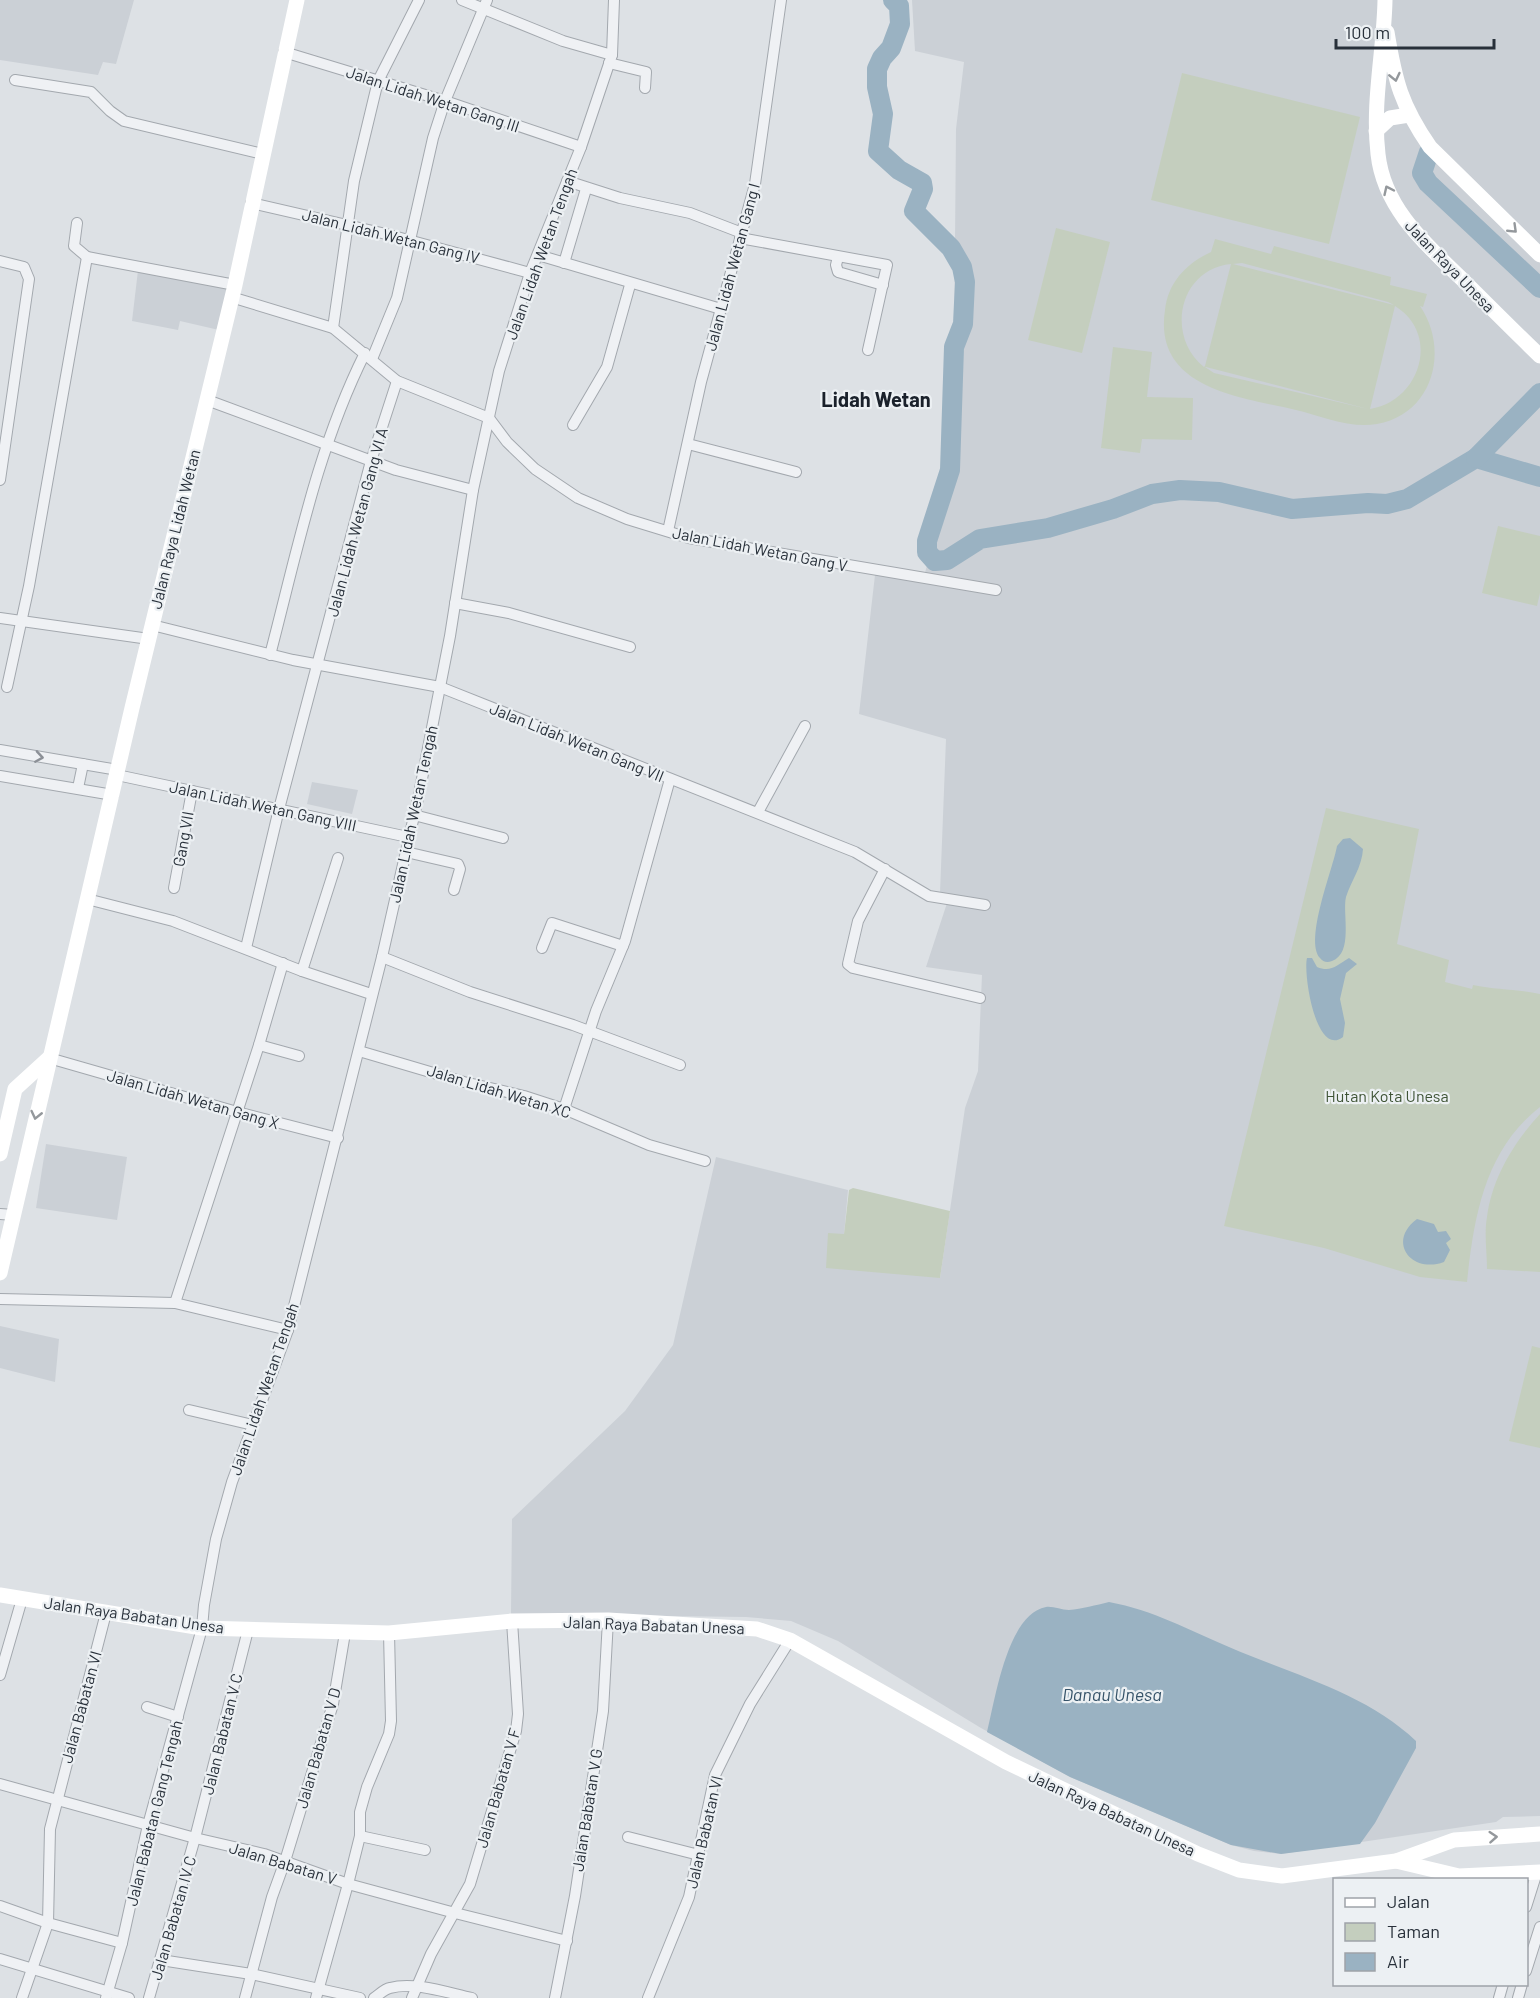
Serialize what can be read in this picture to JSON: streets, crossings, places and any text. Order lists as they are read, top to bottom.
{
  "streets": {
    "main road": ["Jalan Raya Unesa", "Jalan Raya Lidah Wetan", "Jalan Raya Babatan Unesa"],
    "street": [
      "Jalan Lidah Wetan Gang III",
      "Jalan Lidah Wetan Gang IV",
      "Jalan Lidah Wetan Tengah",
      "Jalan Lidah Wetan Gang I",
      "Jalan Lidah Wetan Gang VI A",
      "Jalan Lidah Wetan Gang V",
      "Jalan Lidah Wetan Gang VII",
      "Jalan Lidah Wetan Gang VIII",
      "Gang VII",
      "Jalan Lidah Wetan XC",
      "Jalan Lidah Wetan Gang X",
      "Jalan Babatan VI",
      "Jalan Babatan V C",
      "Jalan Babatan V D",
      "Jalan Babatan V F",
      "Jalan Babatan V G",
      "Jalan Babatan Gang Tengah",
      "Jalan Babatan V",
      "Jalan Babatan IV C"
    ]
  },
  "crossings": [
    ["Jalan Lidah Wetan Gang III", "Jalan Lidah Wetan Tengah"],
    ["Jalan Lidah Wetan Gang III", "Jalan Raya Lidah Wetan"],
    ["Jalan Lidah Wetan Gang IV", "Jalan Lidah Wetan Tengah"],
    ["Jalan Lidah Wetan Gang IV", "Jalan Raya Lidah Wetan"],
    ["Jalan Lidah Wetan Tengah", "Jalan Lidah Wetan Gang V"],
    ["Jalan Lidah Wetan Tengah", "Jalan Lidah Wetan Gang VII"],
    ["Jalan Lidah Wetan Tengah", "Jalan Lidah Wetan Gang VIII"],
    ["Jalan Lidah Wetan Tengah", "Jalan Lidah Wetan XC"],
    ["Jalan Lidah Wetan Tengah", "Jalan Lidah Wetan Gang X"],
    ["Jalan Lidah Wetan Tengah", "Jalan Raya Babatan Unesa"],
    ["Jalan Lidah Wetan Tengah", "Jalan Babatan Gang Tengah"],
    ["Jalan Lidah Wetan Gang I", "Jalan Lidah Wetan Gang V"],
    ["Jalan Lidah Wetan Gang VI A", "Jalan Lidah Wetan Gang VII"],
    ["Jalan Lidah Wetan Gang VI A", "Jalan Lidah Wetan Gang VIII"],
    ["Jalan Raya Lidah Wetan", "Jalan Lidah Wetan Gang VII"],
    ["Jalan Raya Lidah Wetan", "Jalan Lidah Wetan Gang VIII"],
    ["Jalan Raya Lidah Wetan", "Jalan Lidah Wetan Gang X"],
    ["Jalan Lidah Wetan Gang VIII", "Gang VII"],
    ["Jalan Raya Babatan Unesa", "Jalan Babatan VI"],
    ["Jalan Raya Babatan Unesa", "Jalan Babatan V C"],
    ["Jalan Raya Babatan Unesa", "Jalan Babatan V D"],
    ["Jalan Raya Babatan Unesa", "Jalan Babatan V F"],
    ["Jalan Raya Babatan Unesa", "Jalan Babatan V G"],
    ["Jalan Raya Babatan Unesa", "Jalan Babatan Gang Tengah"],
    ["Jalan Babatan VI", "Jalan Babatan V"],
    ["Jalan Babatan V C", "Jalan Babatan V"],
    ["Jalan Babatan V C", "Jalan Babatan IV C"],
    ["Jalan Babatan V D", "Jalan Babatan V"],
    ["Jalan Babatan V F", "Jalan Babatan V"],
    ["Jalan Babatan V G", "Jalan Babatan V"],
    ["Jalan Babatan Gang Tengah", "Jalan Babatan V"],
    ["Jalan Babatan V", "Jalan Babatan IV C"]
  ],
  "districts": ["Lidah Wetan"],
  "water": ["Danau Unesa"],
  "parks": ["Hutan Kota Unesa"],
  "legend": ["Jalan", "Taman", "Air"],
  "scale_bar": "100 m"
}
